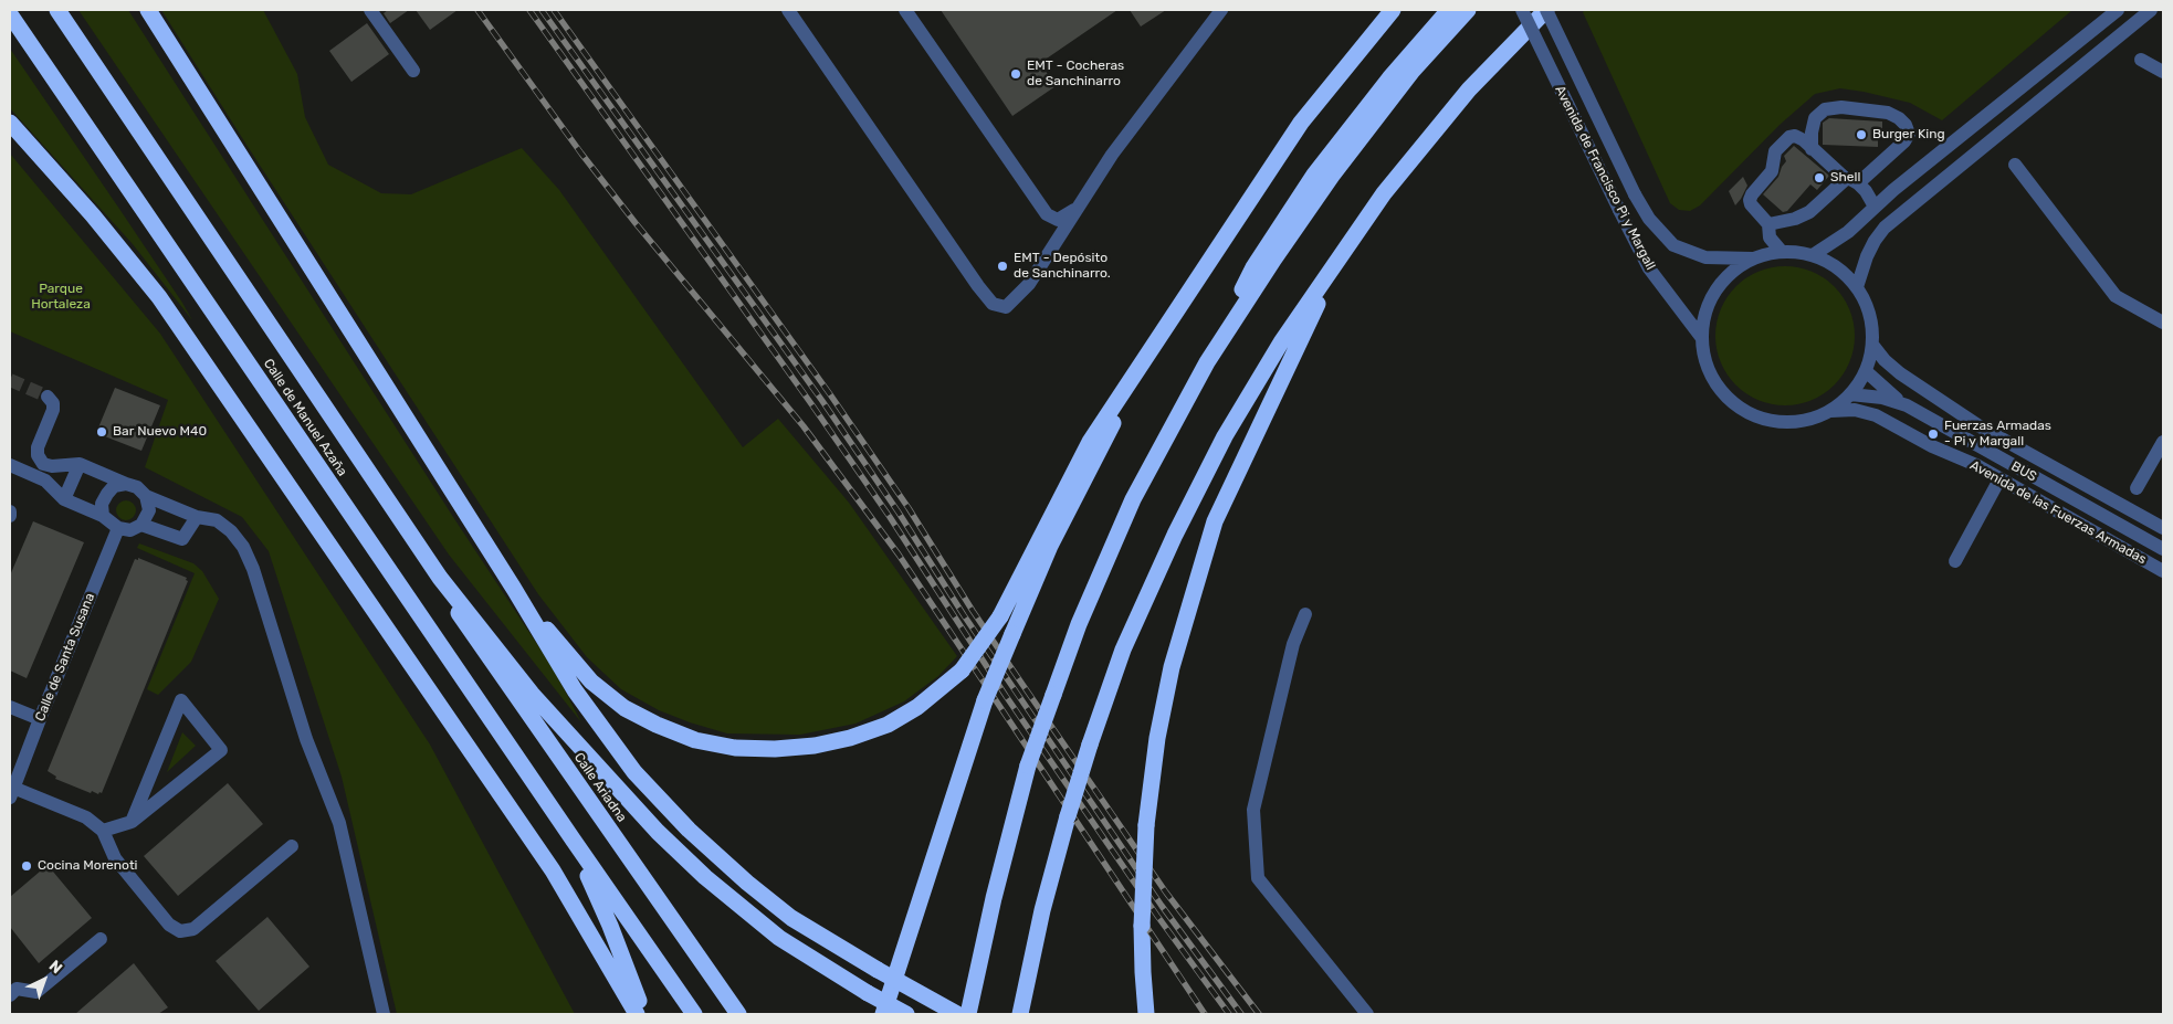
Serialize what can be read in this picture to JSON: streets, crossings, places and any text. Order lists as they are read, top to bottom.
{
  "streets": {
    "highway": ["Calle de Manuel Azaña", "Calle Ariadna"],
    "street": [
      "Avenida de Francisco Pi y Margall",
      "BUS",
      "Avenida de las Fuerzas Armadas",
      "Calle de Santa Susana"
    ]
  },
  "crossings": [
    ["Avenida de Francisco Pi y Margall", "BUS"],
    ["Avenida de Francisco Pi y Margall", "Avenida de las Fuerzas Armadas"],
    ["Calle de Manuel Azaña", "Calle Ariadna"],
    ["BUS", "Avenida de las Fuerzas Armadas"]
  ],
  "parks": ["Parque Hortaleza"],
  "places": [
    "EMT - Cocheras de Sanchinarro",
    "Burger King",
    "Shell",
    "EMT - Depósito de Sanchinarro.",
    "Bar Nuevo M40",
    "Fuerzas Armadas - Pi y Margall",
    "Cocina Morenoti"
  ],
  "north": "top right"
}
